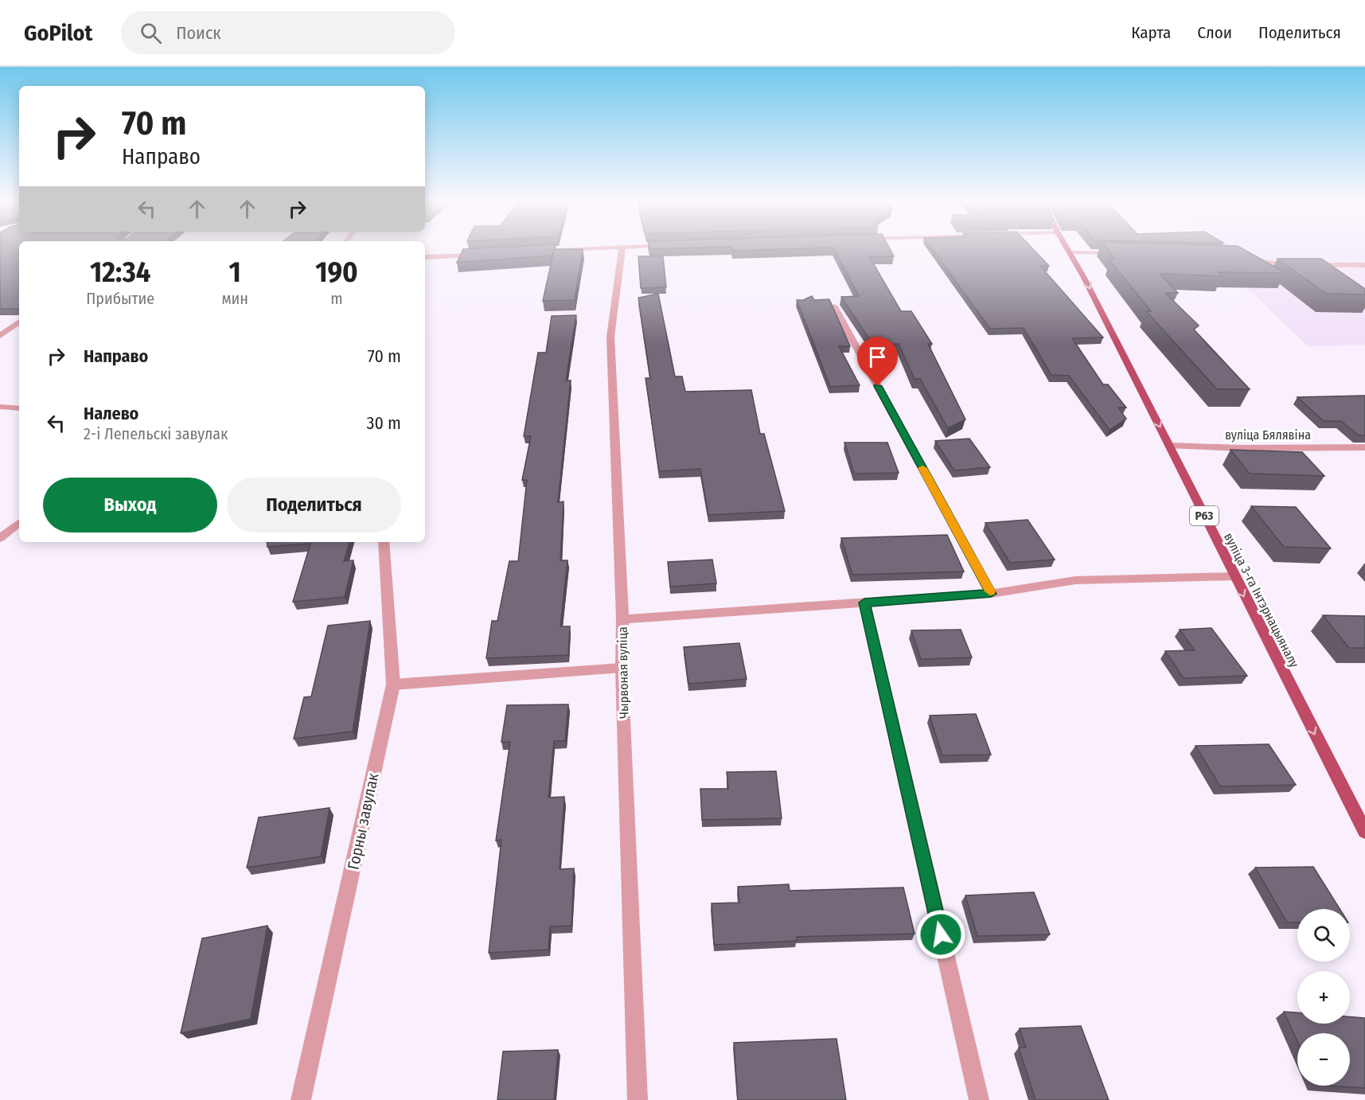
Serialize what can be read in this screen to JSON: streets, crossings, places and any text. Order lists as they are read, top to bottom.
{
  "streets": {
    "main road": ["Р63", "вуліца 3-га Інтэрнацыяналу"],
    "street": ["вуліца Бялявіна", "Чырвоная вуліца", "Горны завулак"]
  },
  "crossings": [
    ["вуліца Бялявіна", "вуліца 3-га Інтэрнацыяналу"]
  ],
  "one_way": ["вуліца 3-га Інтэрнацыяналу"],
  "page": {
    "header": "GoPilot",
    "search": "Поиск",
    "nav": ["Карта", "Слои", "Поделиться"],
    "turn": ["70 m", "Направо"],
    "eta": [
      "12:34",
      "Прибытие",
      "1",
      "мин",
      "190",
      "m"
    ],
    "list": [
      {
        "name": "Направо",
        "value": "70 m"
      },
      {
        "name": "Налево",
        "note": "2-і Лепельскі завулак",
        "value": "30 m"
      }
    ],
    "buttons": ["Выход", "Поделиться"],
    "map_buttons": ["+", "−"]
  }
}
